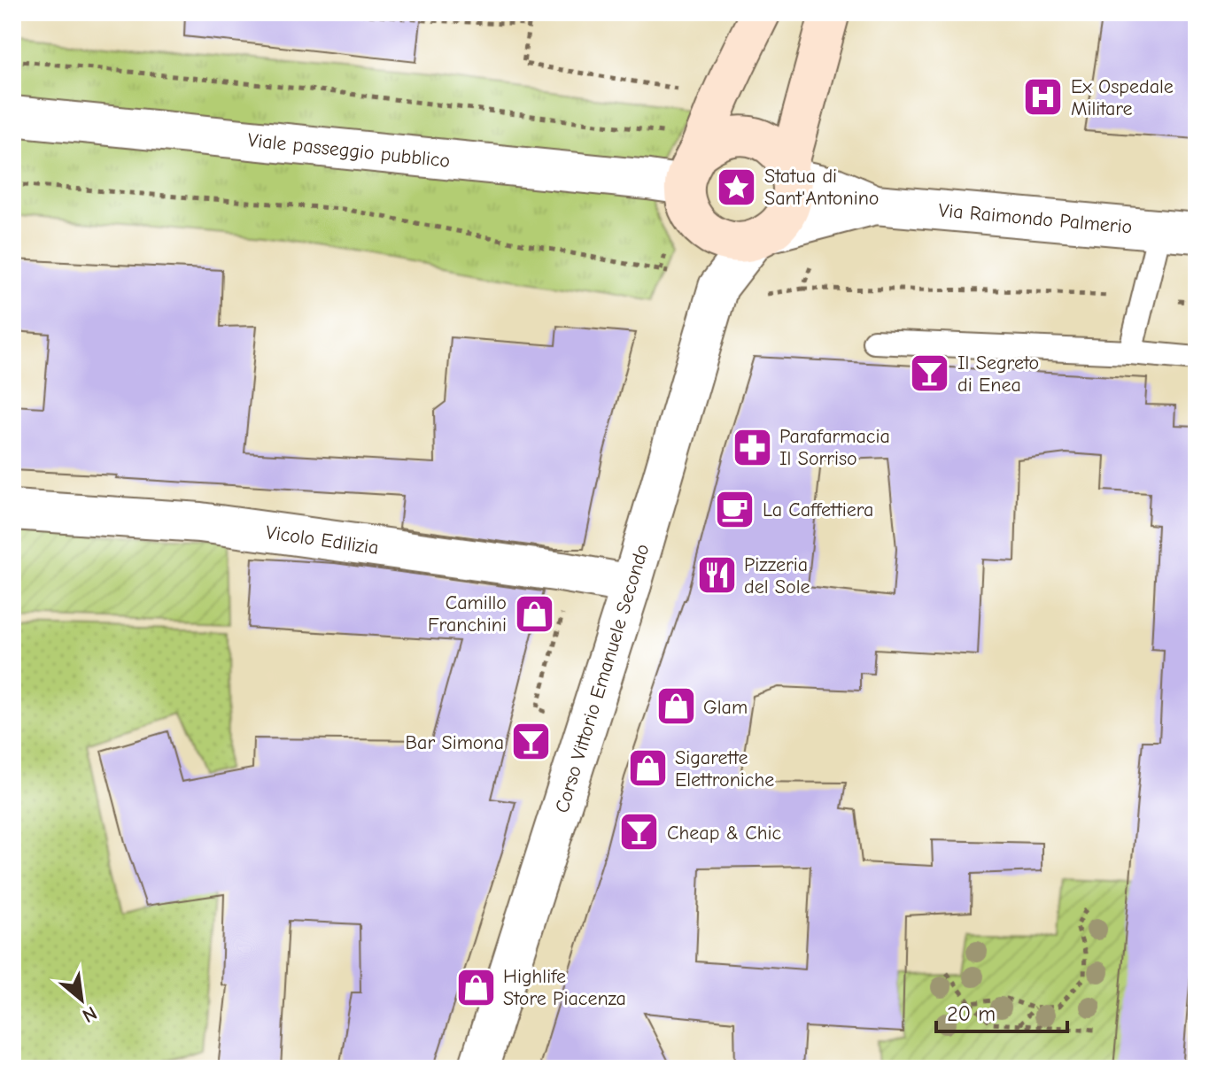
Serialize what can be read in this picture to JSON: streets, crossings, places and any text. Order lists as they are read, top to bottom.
{
  "streets": {
    "street": [
      "Viale passeggio pubblico",
      "Via Raimondo Palmerio",
      "Vicolo Edilizia",
      "Corso Vittorio Emanuele Secondo"
    ]
  },
  "crossings": [
    ["Viale passeggio pubblico", "Via Raimondo Palmerio"],
    ["Viale passeggio pubblico", "Corso Vittorio Emanuele Secondo"],
    ["Via Raimondo Palmerio", "Corso Vittorio Emanuele Secondo"],
    ["Vicolo Edilizia", "Corso Vittorio Emanuele Secondo"]
  ],
  "places": {
    "hospital": ["Ex Ospedale Militare"],
    "place": ["Statua di Sant'Antonino"],
    "bar": ["Il Segreto di Enea", "Bar Simona", "Cheap & Chic"],
    "pharmacy": ["Parafarmacia Il Sorriso"],
    "cafe": ["La Caffettiera"],
    "restaurant": ["Pizzeria del Sole"],
    "shop": [
      "Camillo Franchini",
      "Glam",
      "Sigarette Elettroniche",
      "Highlife Store Piacenza"
    ]
  },
  "scale_bar": "20 m",
  "north": "bottom right"
}
